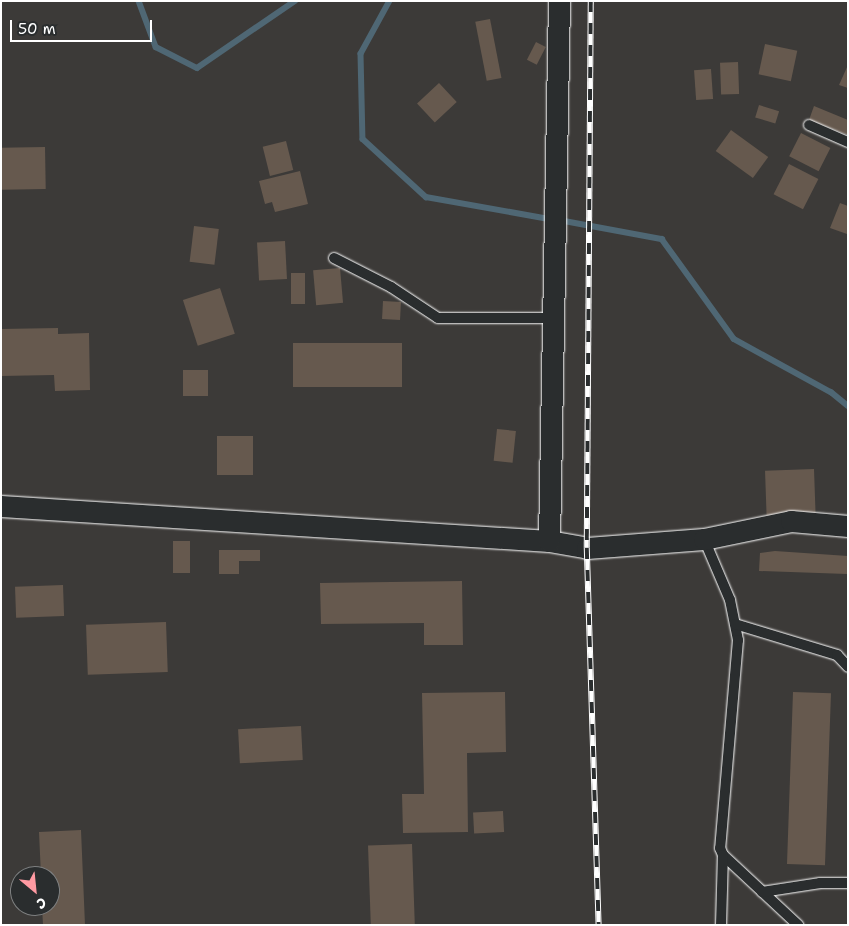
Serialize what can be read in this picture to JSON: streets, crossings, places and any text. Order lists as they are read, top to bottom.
{
  "scale_bar": "50 m",
  "north": "bottom right"
}
